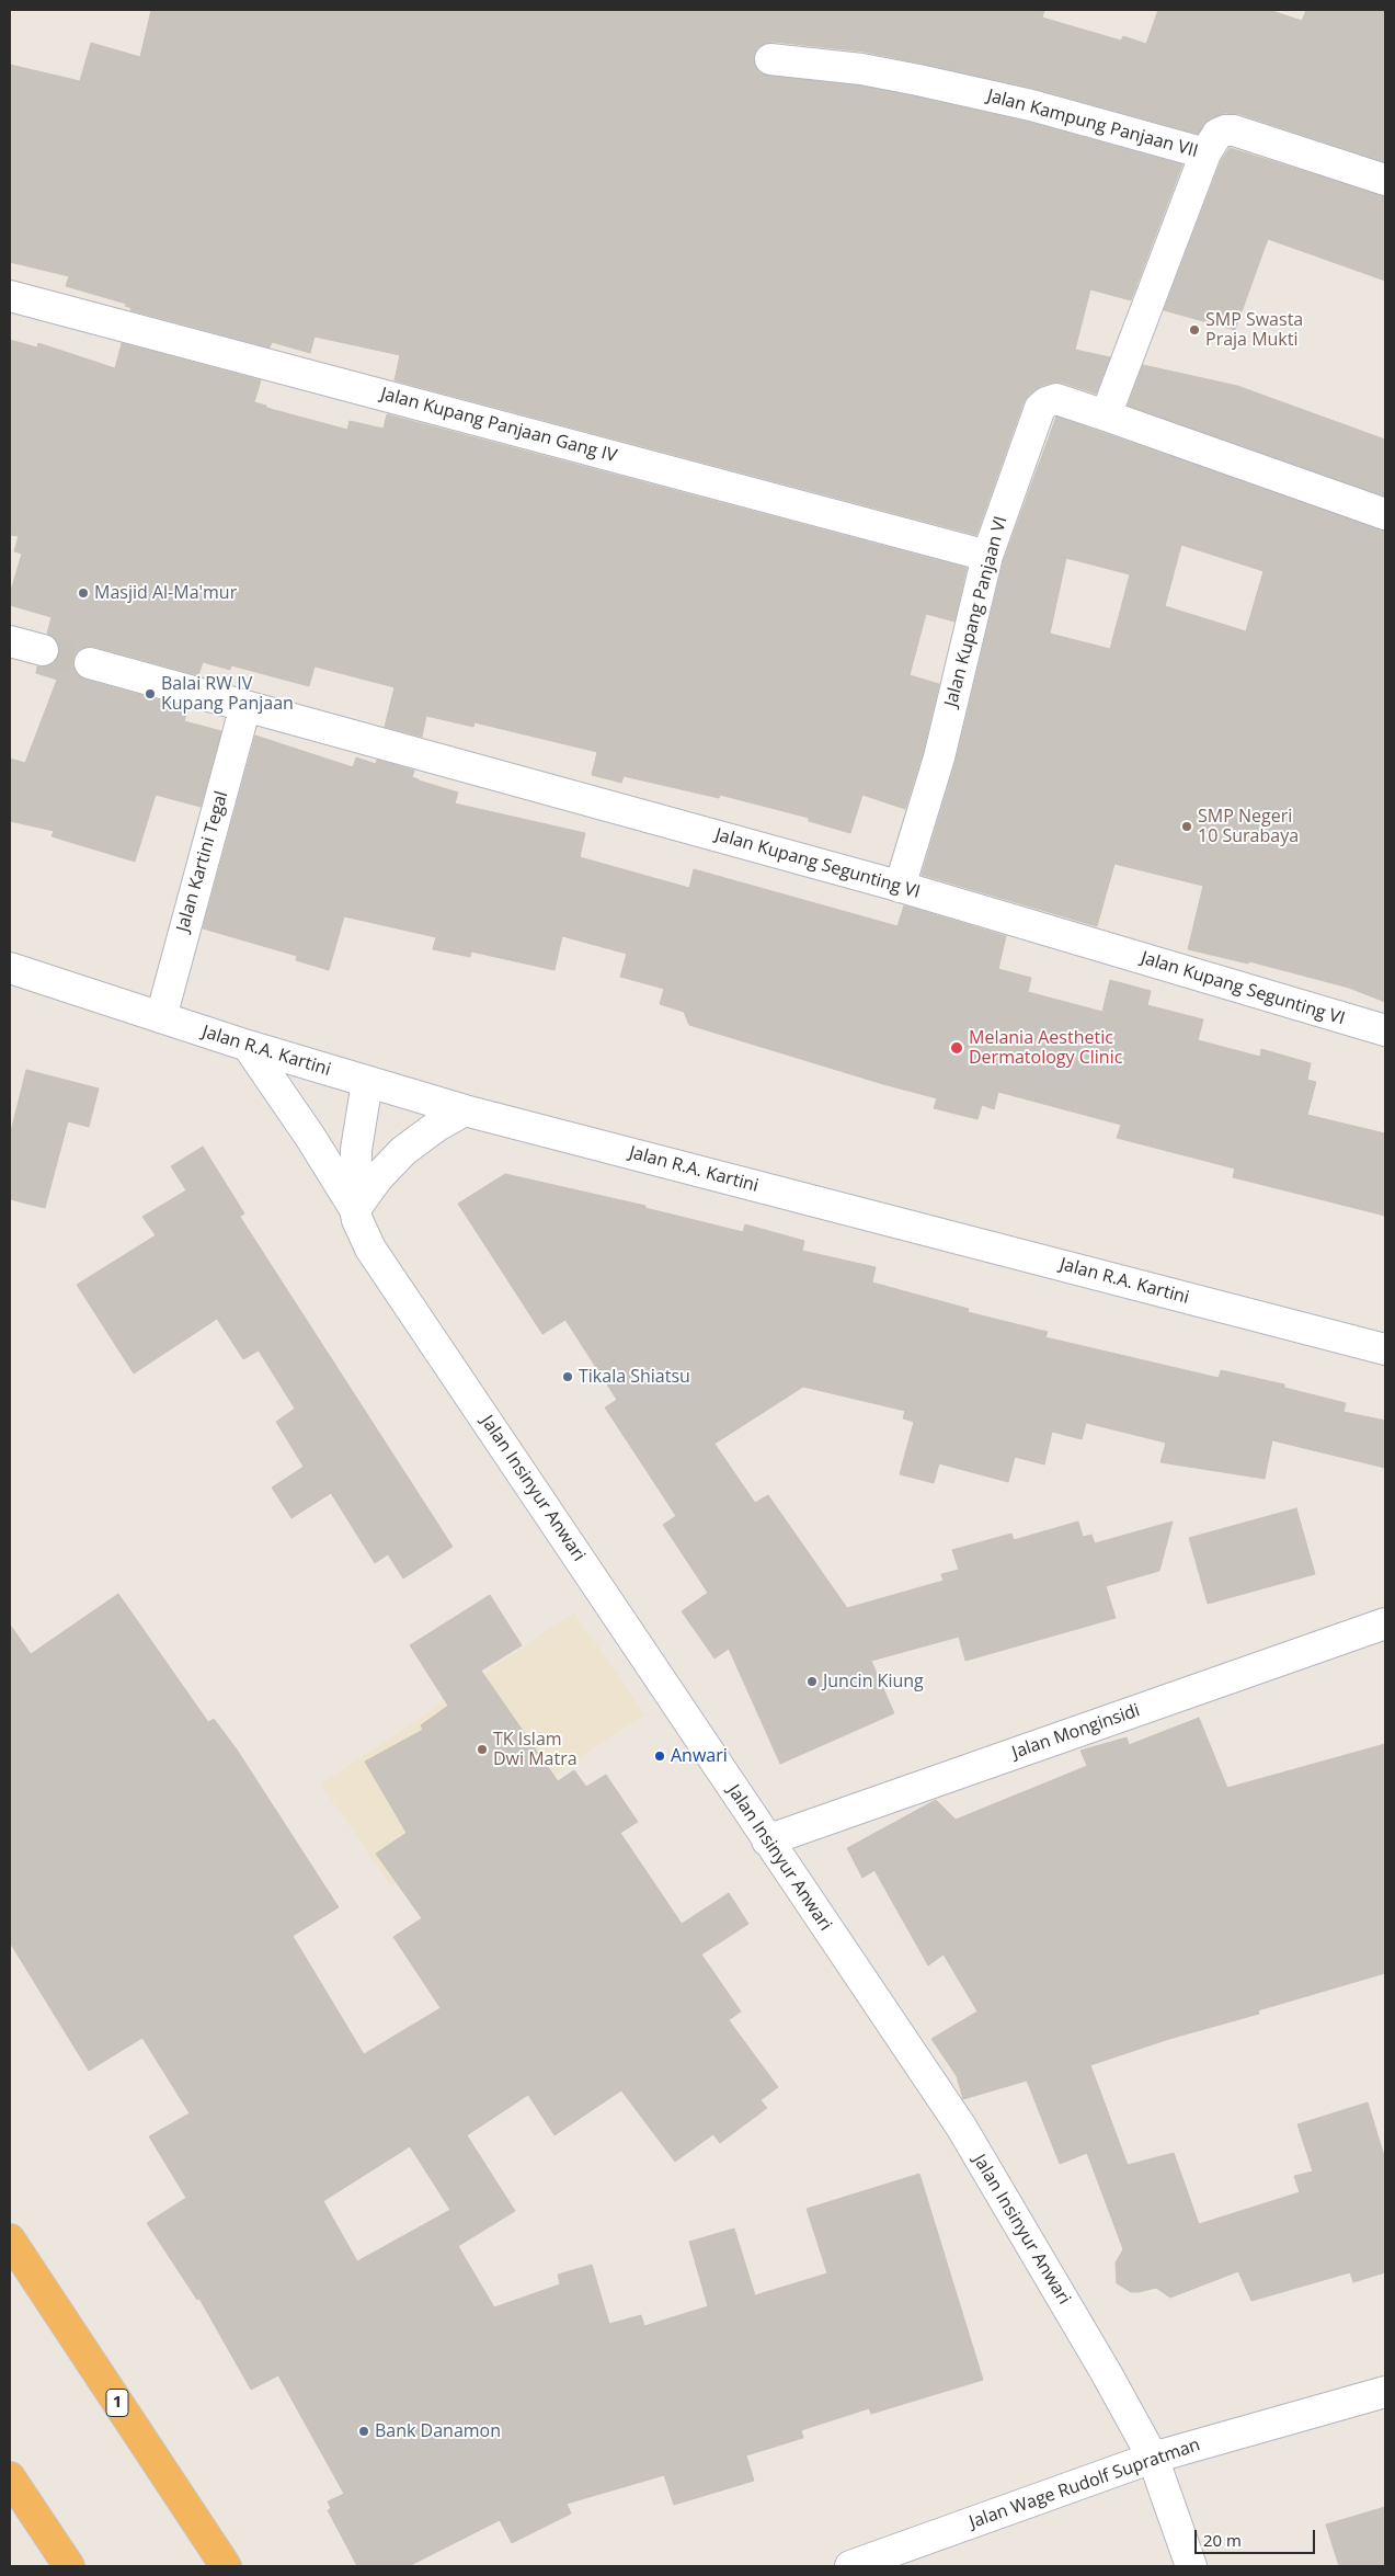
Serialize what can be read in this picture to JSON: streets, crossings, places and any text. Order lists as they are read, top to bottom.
{
  "streets": {
    "highway": ["1"],
    "street": [
      "Jalan Kampung Panjaan VII",
      "Jalan Kupang Panjaan Gang IV",
      "Jalan Kupang Panjaan VI",
      "Jalan Kartini Tegal",
      "Jalan Kupang Segunting VI",
      "Jalan R.A. Kartini",
      "Jalan Insinyur Anwari",
      "Jalan Monginsidi",
      "Jalan Wage Rudolf Supratman"
    ]
  },
  "crossings": [
    ["Jalan Kampung Panjaan VII", "Jalan Kupang Panjaan VI"],
    ["Jalan Kupang Panjaan Gang IV", "Jalan Kupang Panjaan VI"],
    ["Jalan Kupang Panjaan VI", "Jalan Kupang Segunting VI"],
    ["Jalan Kartini Tegal", "Jalan Kupang Segunting VI"],
    ["Jalan Kartini Tegal", "Jalan R.A. Kartini"],
    ["Jalan R.A. Kartini", "Jalan Insinyur Anwari"],
    ["Jalan Insinyur Anwari", "Jalan Monginsidi"],
    ["Jalan Insinyur Anwari", "Jalan Wage Rudolf Supratman"]
  ],
  "places": [
    "SMP Swasta Praja Mukti",
    "Masjid Al-Ma'mur",
    "Balai RW IV Kupang Panjaan",
    "SMP Negeri 10 Surabaya",
    "Melania Aesthetic Dermatology Clinic",
    "Tikala Shiatsu",
    "Juncin Kiung",
    "TK Islam Dwi Matra",
    "Anwari",
    "Bank Danamon"
  ],
  "scale_bar": "20 m"
}
